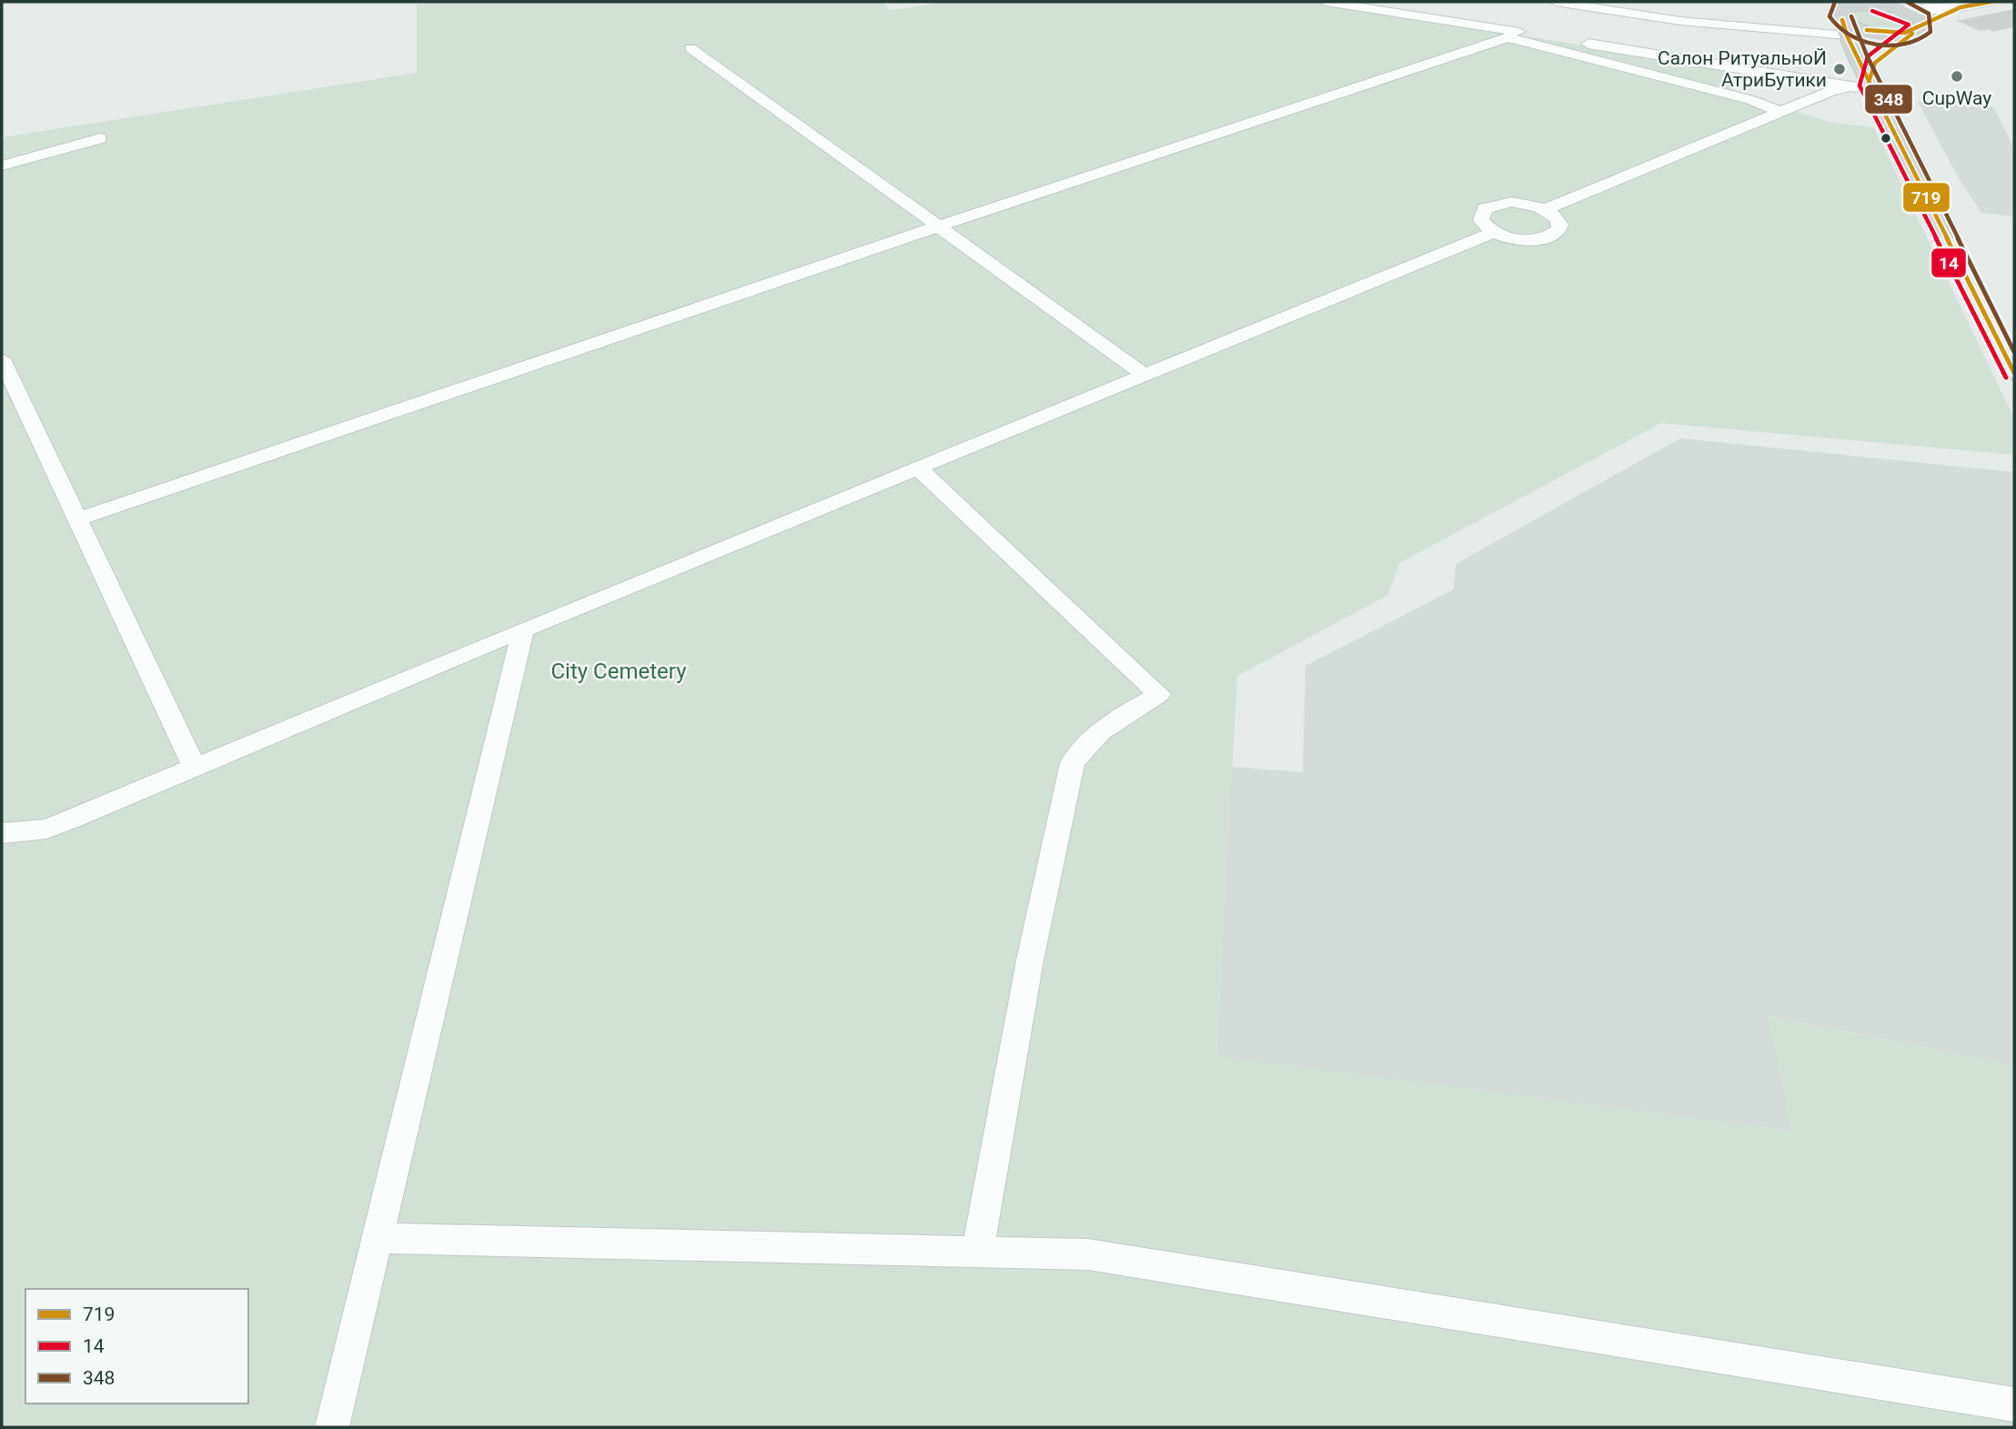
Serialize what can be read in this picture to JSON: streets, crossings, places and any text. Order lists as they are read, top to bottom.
{
  "parks": ["City Cemetery"],
  "places": ["Салон РитуальноЙ АтриБутики", "CupWay"],
  "lines": ["transit line 719", "transit line 348", "transit line 14"],
  "legend": ["719", "14", "348"]
}
